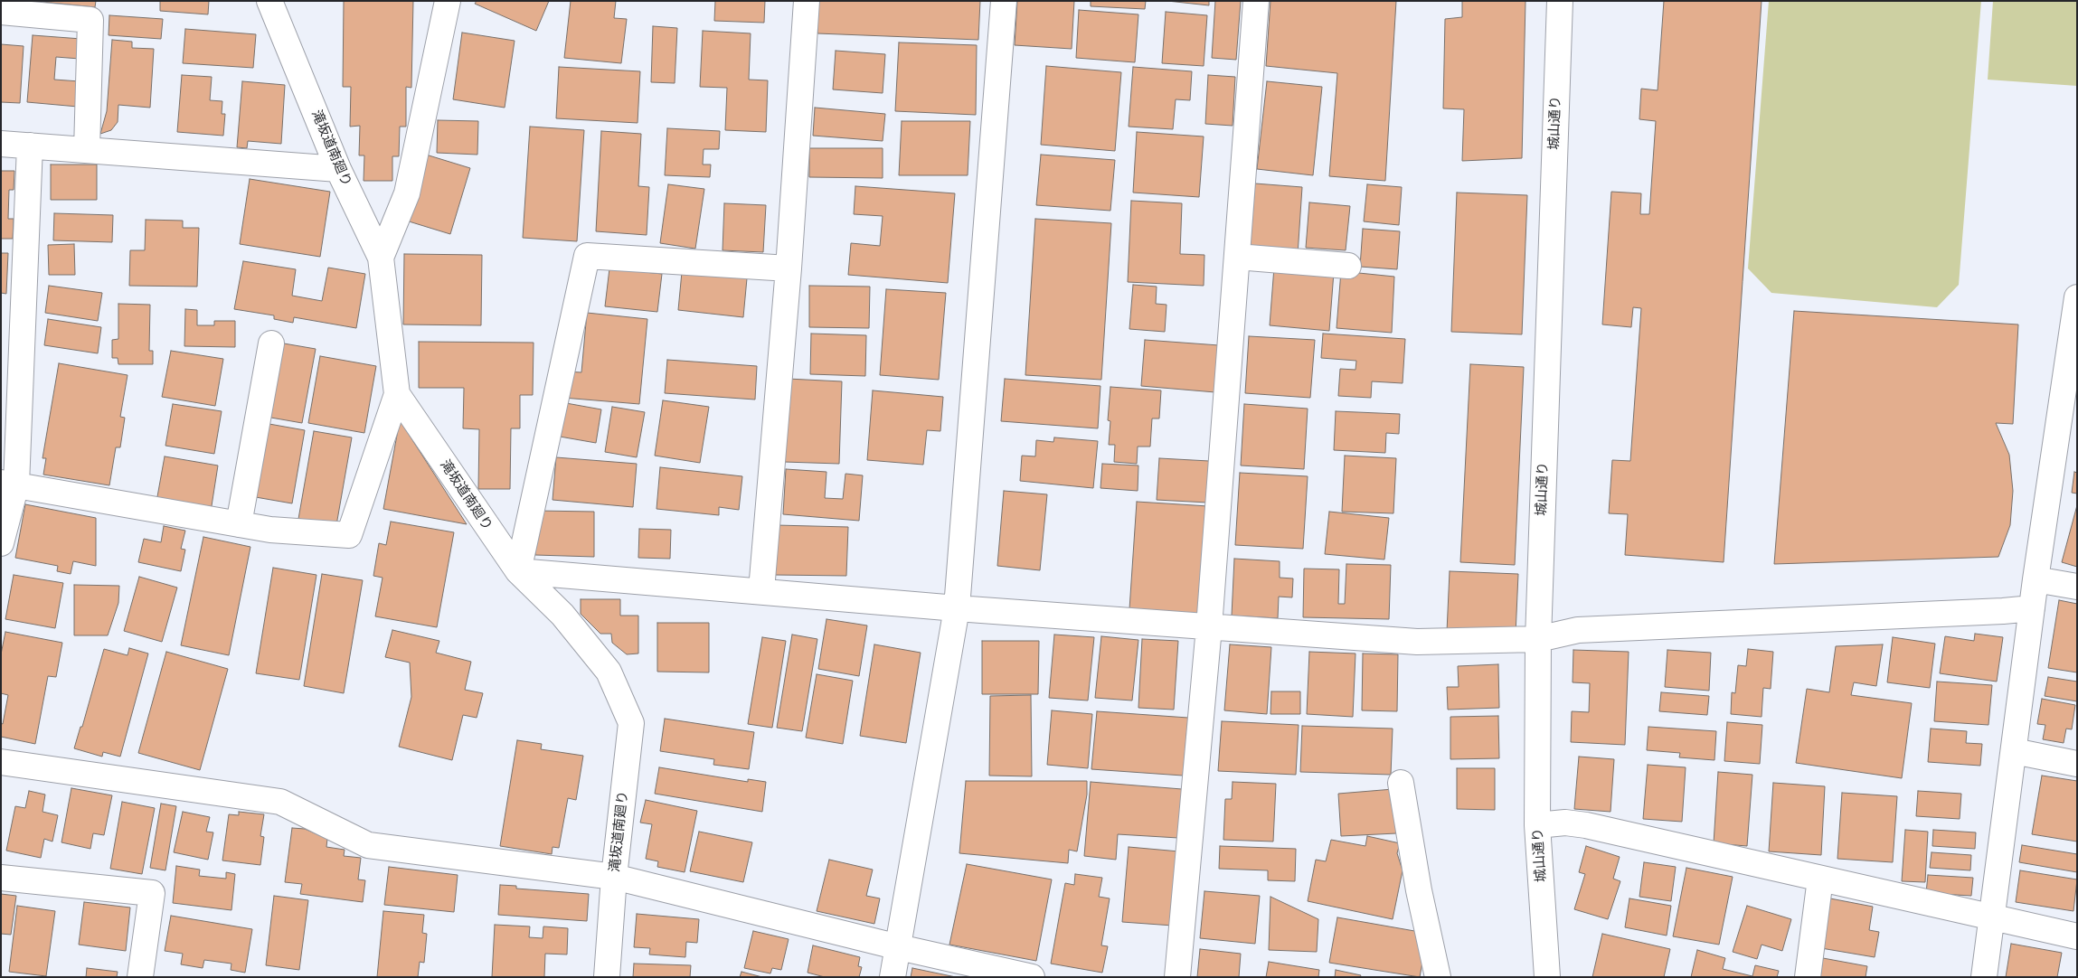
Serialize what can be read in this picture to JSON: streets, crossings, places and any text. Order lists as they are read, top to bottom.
{
  "streets": {
    "street": ["城山通り", "滝坂道南廻り"]
  }
}
